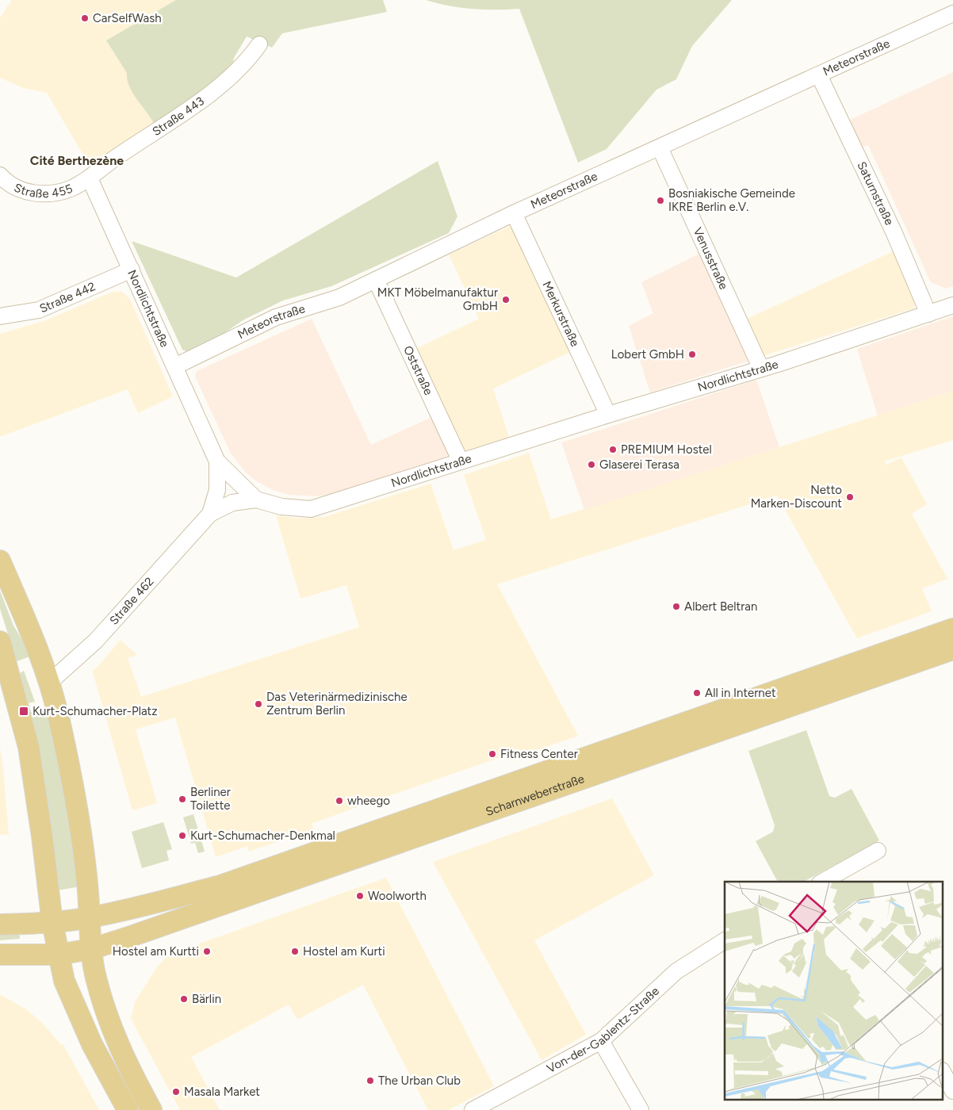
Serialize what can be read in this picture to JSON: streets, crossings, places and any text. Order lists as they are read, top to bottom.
{
  "streets": {
    "main road": ["Scharnweberstraße"],
    "street": [
      "Meteorstraße",
      "Straße 443",
      "Straße 455",
      "Saturnstraße",
      "Venusstraße",
      "Straße 442",
      "Nordlichtstraße",
      "Merkurstraße",
      "Oststraße",
      "Straße 462",
      "Von-der-Gablentz-Straße"
    ]
  },
  "crossings": [
    ["Meteorstraße", "Saturnstraße"],
    ["Meteorstraße", "Venusstraße"],
    ["Meteorstraße", "Nordlichtstraße"],
    ["Meteorstraße", "Merkurstraße"],
    ["Meteorstraße", "Oststraße"],
    ["Straße 443", "Straße 455"],
    ["Straße 443", "Nordlichtstraße"],
    ["Straße 455", "Nordlichtstraße"],
    ["Saturnstraße", "Nordlichtstraße"],
    ["Venusstraße", "Nordlichtstraße"],
    ["Straße 442", "Nordlichtstraße"],
    ["Nordlichtstraße", "Merkurstraße"],
    ["Nordlichtstraße", "Oststraße"],
    ["Nordlichtstraße", "Straße 462"]
  ],
  "districts": ["Cité Berthezène"],
  "places": {
    "other": [
      "CarSelfWash",
      "Bosniakische Gemeinde IKRE Berlin e.V.",
      "MKT Möbelmanufaktur GmbH",
      "Lobert GmbH",
      "PREMIUM Hostel",
      "Glaserei Terasa",
      "Netto Marken-Discount",
      "Albert Beltran",
      "All in Internet",
      "Das Veterinärmedizinische Zentrum Berlin",
      "Fitness Center",
      "Berliner Toilette",
      "wheego",
      "Kurt-Schumacher-Denkmal",
      "Woolworth",
      "Hostel am Kurtti",
      "Hostel am Kurti",
      "Bärlin",
      "The Urban Club",
      "Masala Market"
    ],
    "transit": ["Kurt-Schumacher-Platz"]
  }
}
